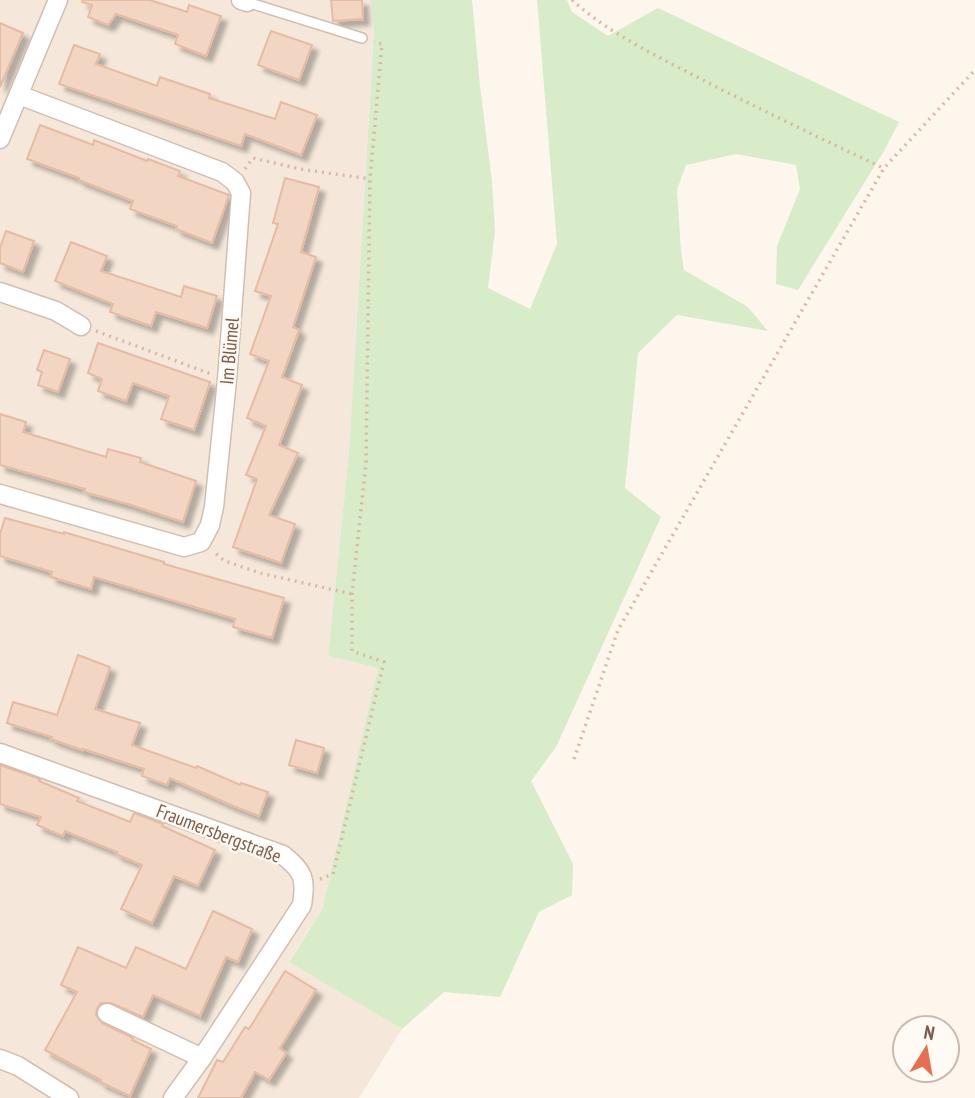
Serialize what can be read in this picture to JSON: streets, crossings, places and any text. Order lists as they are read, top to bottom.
{
  "streets": {
    "street": ["Im Blümel", "Fraumersbergstraße"]
  },
  "north": "top"
}
